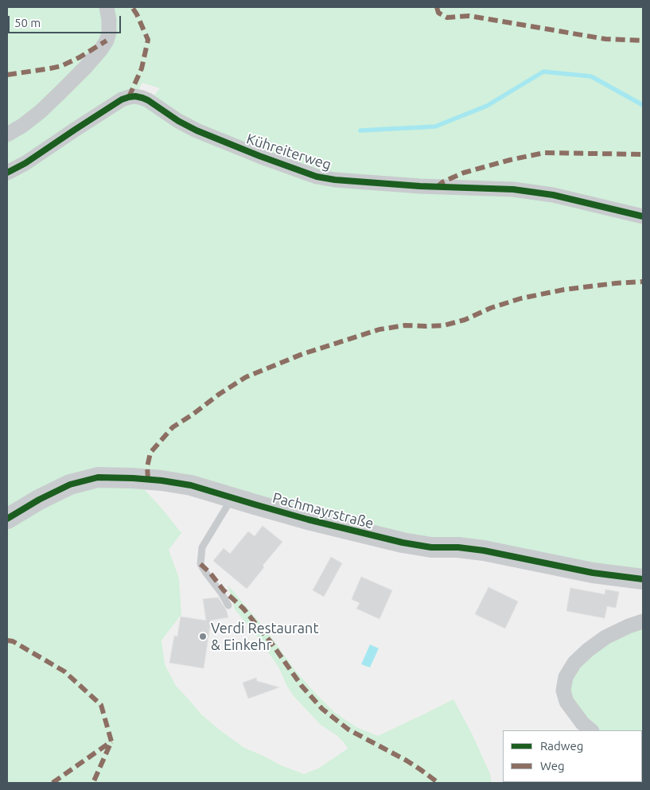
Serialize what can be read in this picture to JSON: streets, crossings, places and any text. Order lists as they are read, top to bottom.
{
  "streets": {
    "street": ["Kühreiterweg", "Pachmayrstraße"]
  },
  "places": ["Verdi Restaurant & Einkehr"],
  "legend": ["Radweg", "Weg"],
  "scale_bar": "50 m"
}
